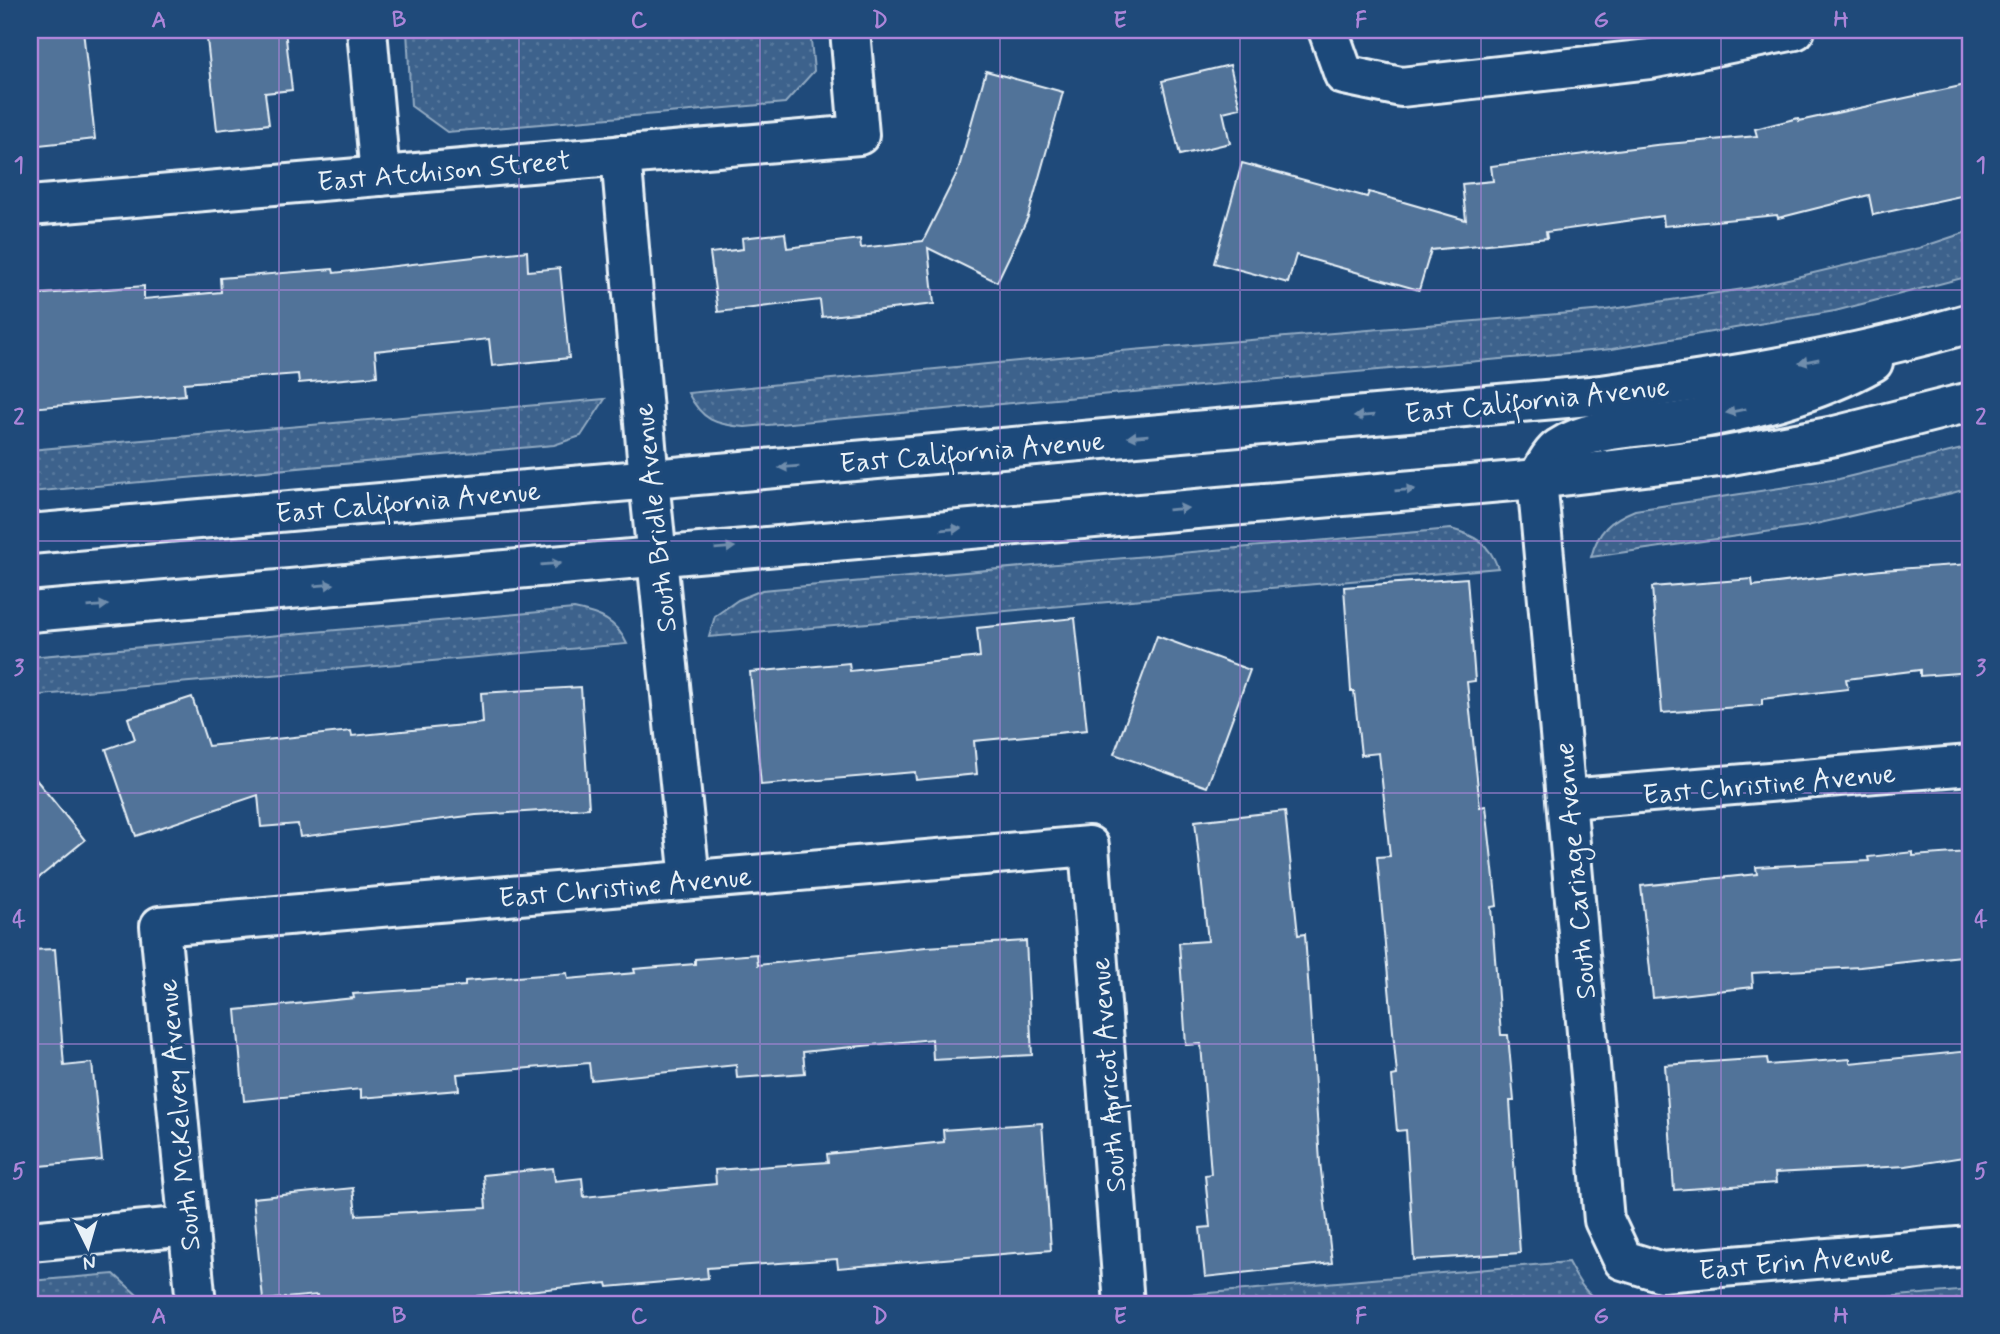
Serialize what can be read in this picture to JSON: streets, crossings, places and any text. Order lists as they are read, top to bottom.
{
  "streets": {
    "street": [
      "East Atchison Street",
      "East California Avenue",
      "South Bridle Avenue",
      "East Christine Avenue",
      "South Cariage Avenue",
      "South Apricot Avenue",
      "South McKelvey Avenue",
      "East Erin Avenue"
    ]
  },
  "crossings": [
    ["East Atchison Street", "South Bridle Avenue"],
    ["East California Avenue", "South Bridle Avenue"],
    ["East California Avenue", "South Cariage Avenue"],
    ["South Bridle Avenue", "East Christine Avenue"],
    ["East Christine Avenue", "South Cariage Avenue"],
    ["East Christine Avenue", "South Apricot Avenue"],
    ["East Christine Avenue", "South McKelvey Avenue"],
    ["South Cariage Avenue", "East Erin Avenue"]
  ],
  "north": "bottom",
  "grid": {
    "columns": [
      "A",
      "B",
      "C",
      "D",
      "E",
      "F",
      "G",
      "H"
    ],
    "rows": [
      "1",
      "2",
      "3",
      "4",
      "5"
    ]
  }
}
